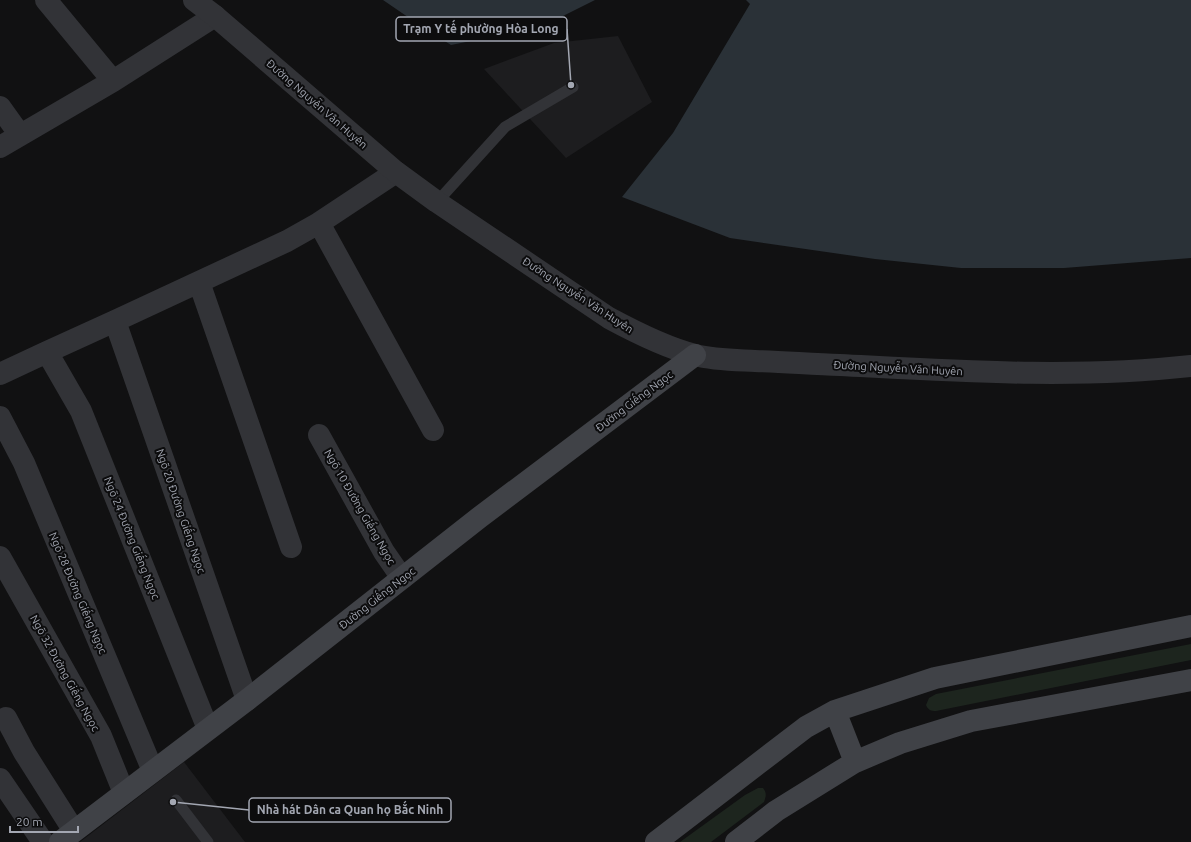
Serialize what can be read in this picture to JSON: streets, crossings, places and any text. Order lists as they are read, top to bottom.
{
  "streets": {
    "main road": ["Đường Giếng Ngọc"],
    "street": [
      "Đường Nguyễn Văn Huyên",
      "Ngõ 10 Đường Giếng Ngọc",
      "Ngõ 20 Đường Giếng Ngọc",
      "Ngõ 24 Đường Giếng Ngọc",
      "Ngõ 28 Đường Giếng Ngọc",
      "Ngõ 32 Đường Giếng Ngọc"
    ]
  },
  "crossings": [
    ["Đường Nguyễn Văn Huyên", "Đường Giếng Ngọc"],
    ["Đường Giếng Ngọc", "Ngõ 10 Đường Giếng Ngọc"],
    ["Đường Giếng Ngọc", "Ngõ 20 Đường Giếng Ngọc"],
    ["Đường Giếng Ngọc", "Ngõ 24 Đường Giếng Ngọc"],
    ["Đường Giếng Ngọc", "Ngõ 28 Đường Giếng Ngọc"],
    ["Đường Giếng Ngọc", "Ngõ 32 Đường Giếng Ngọc"]
  ],
  "places": ["Trạm Y tế phường Hòa Long", "Nhà hát Dân ca Quan họ Bắc Ninh"],
  "scale_bar": "20 m"
}
